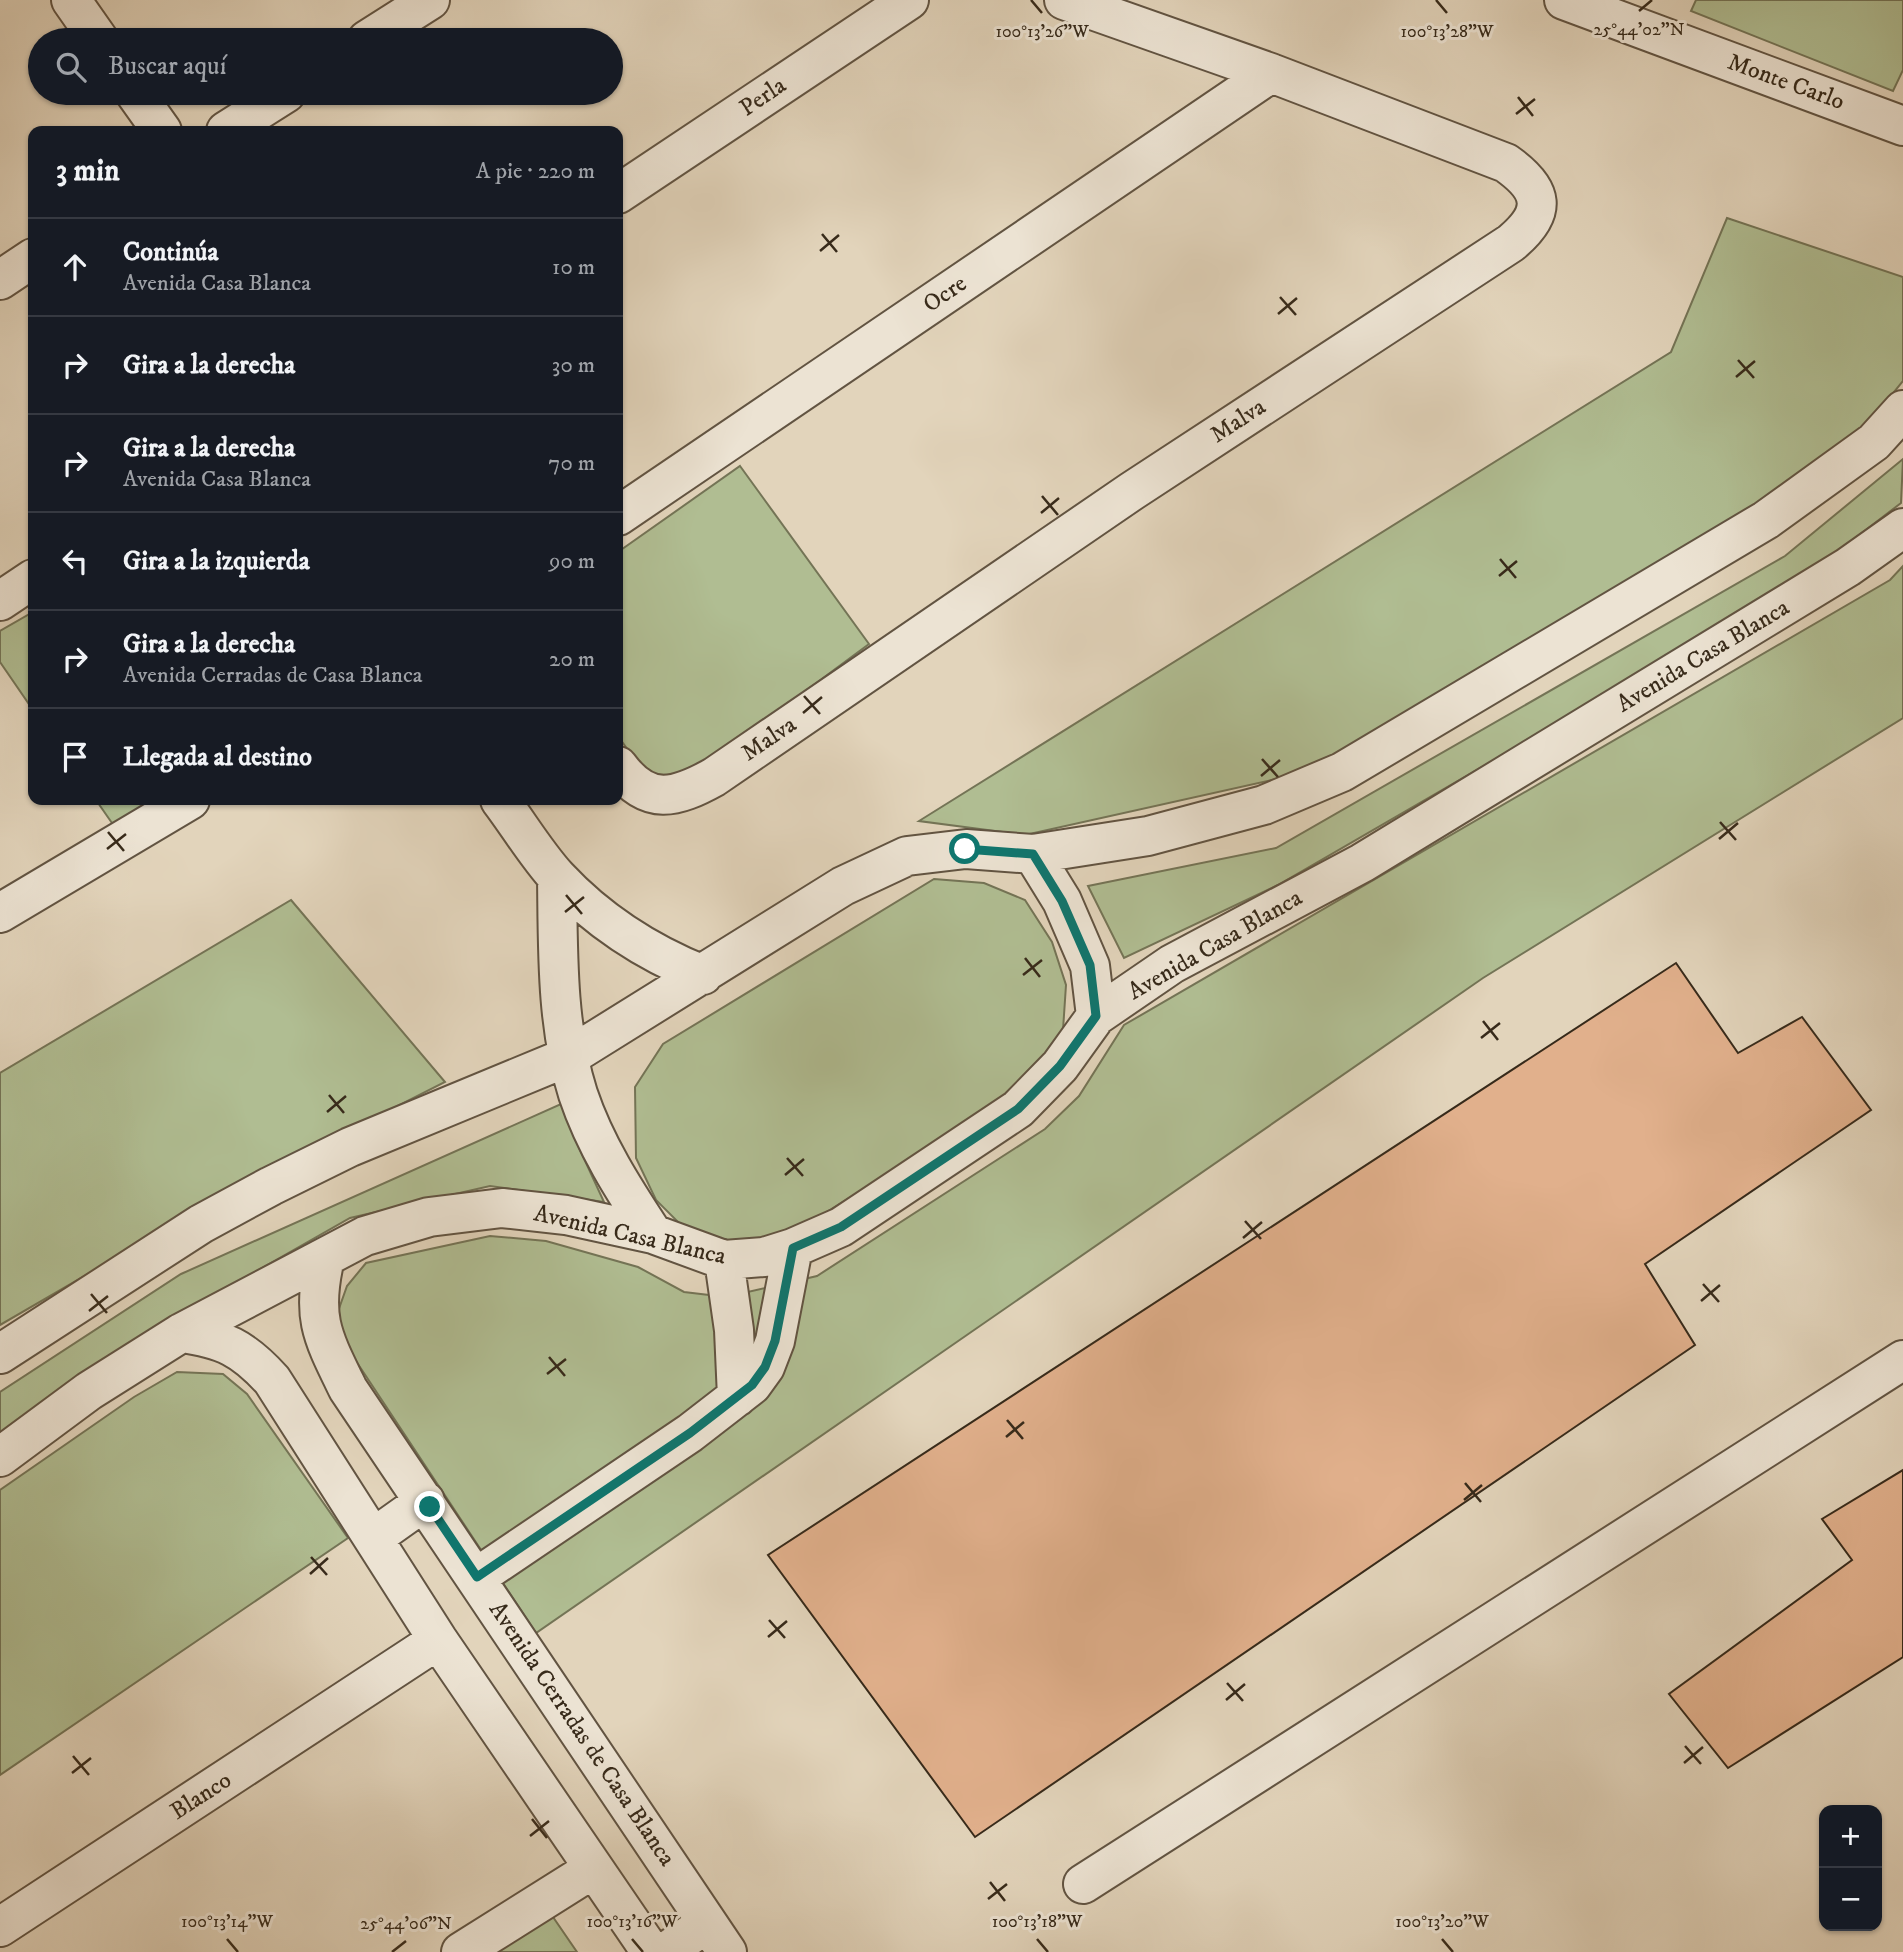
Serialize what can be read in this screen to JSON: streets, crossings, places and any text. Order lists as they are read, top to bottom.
{
  "streets": {
    "street": [
      "Monte Carlo",
      "Perla",
      "Ocre",
      "Malva",
      "Avenida Casa Blanca",
      "Avenida Cerradas de Casa Blanca",
      "Blanco"
    ]
  },
  "crossings": [
    ["Ocre", "Malva"],
    ["Avenida Casa Blanca", "Avenida Cerradas de Casa Blanca"]
  ],
  "page": {
    "search": "Buscar aquí",
    "heading": ["3 min", "A pie · 220 m"],
    "list": [
      ["Continúa", "Avenida Casa Blanca", "10 m"],
      ["Gira a la derecha", "30 m"],
      ["Gira a la derecha", "Avenida Casa Blanca", "70 m"],
      ["Gira a la izquierda", "90 m"],
      ["Gira a la derecha", "Avenida Cerradas de Casa Blanca", "20 m"],
      "Llegada al destino"
    ],
    "map_buttons": ["+", "−"]
  },
  "coordinates": [
    "25°44'02\"N",
    "100°13'28\"W",
    "100°13'26\"W",
    "100°13'14\"W",
    "100°13'16\"W",
    "100°13'18\"W",
    "100°13'20\"W",
    "25°44'06\"N"
  ]
}
